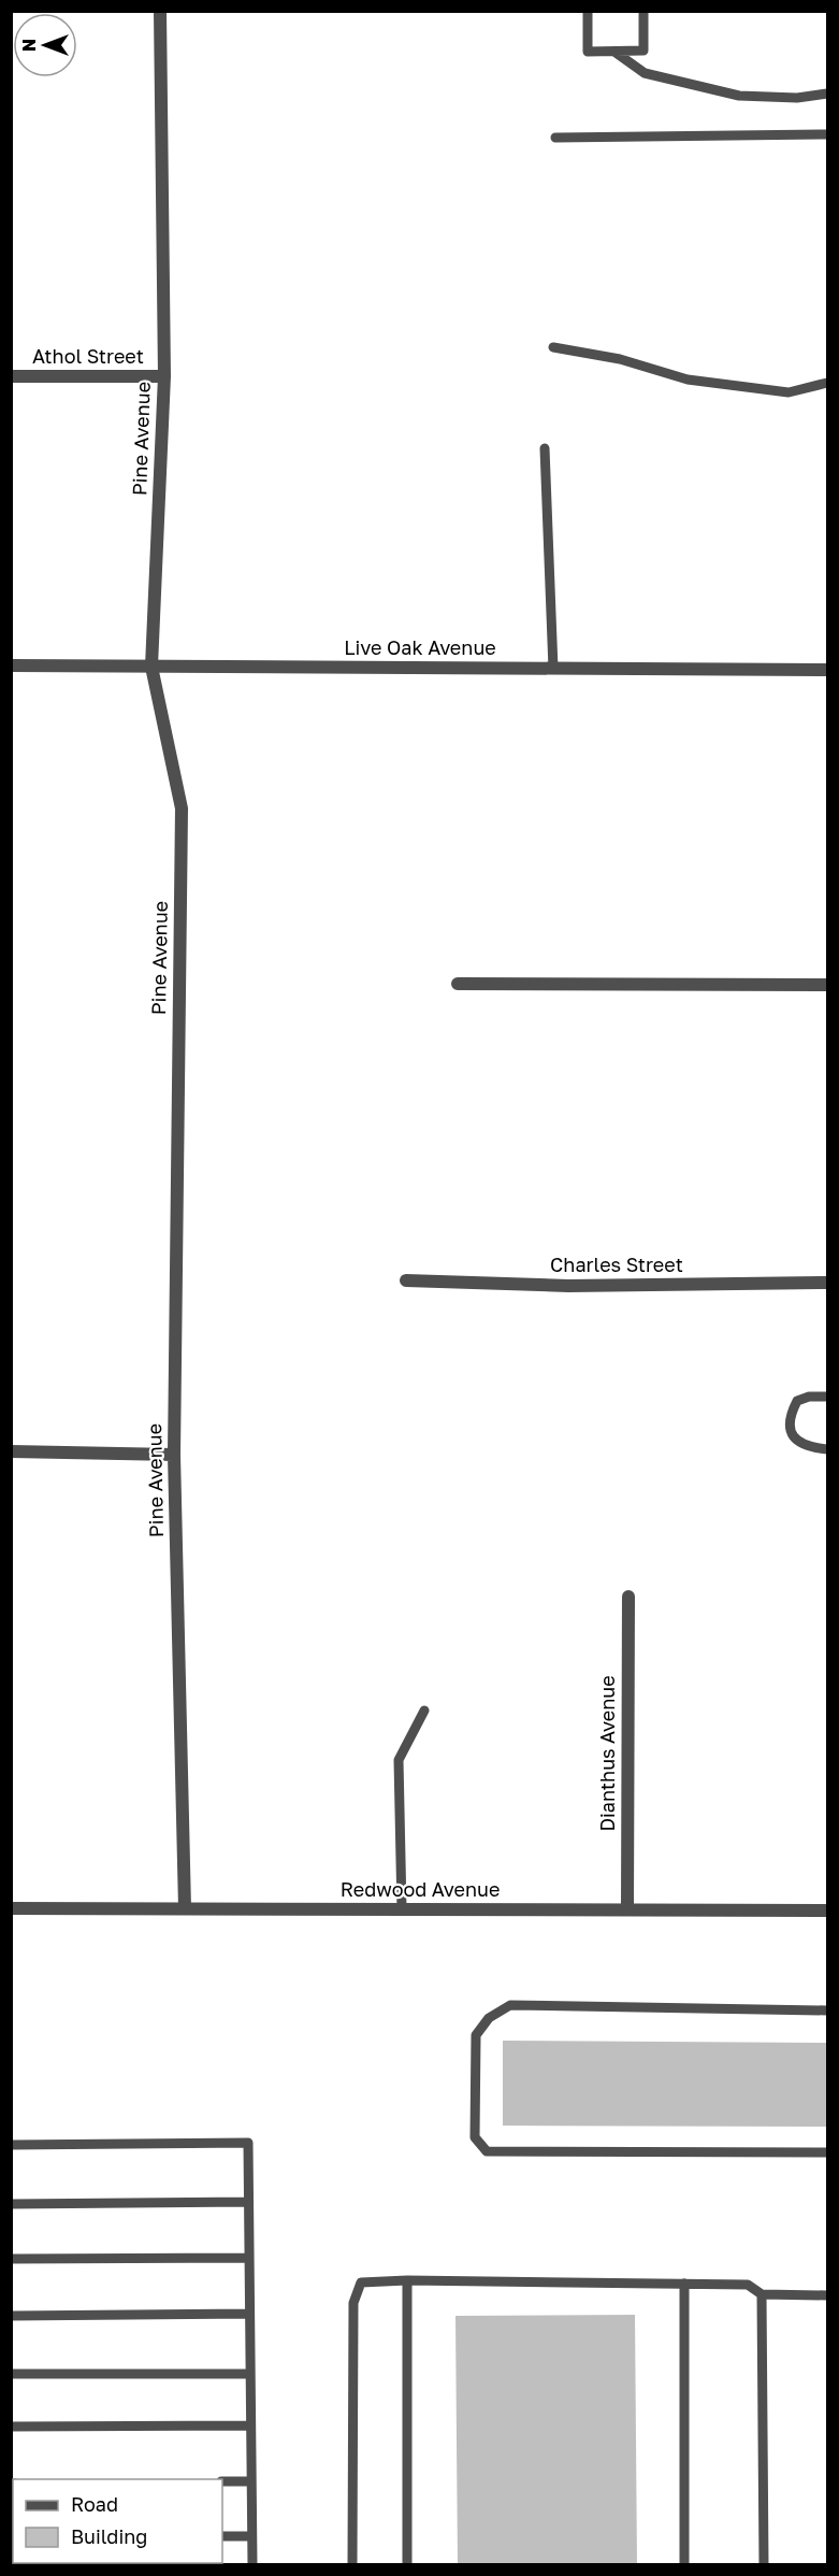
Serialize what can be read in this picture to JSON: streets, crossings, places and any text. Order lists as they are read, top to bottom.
{
  "streets": {
    "street": [
      "Athol Street",
      "Pine Avenue",
      "Live Oak Avenue",
      "Charles Street",
      "Dianthus Avenue",
      "Redwood Avenue"
    ]
  },
  "crossings": [
    ["Athol Street", "Pine Avenue"],
    ["Pine Avenue", "Live Oak Avenue"],
    ["Pine Avenue", "Redwood Avenue"],
    ["Dianthus Avenue", "Redwood Avenue"]
  ],
  "legend": ["Road", "Building"],
  "north": "left"
}
